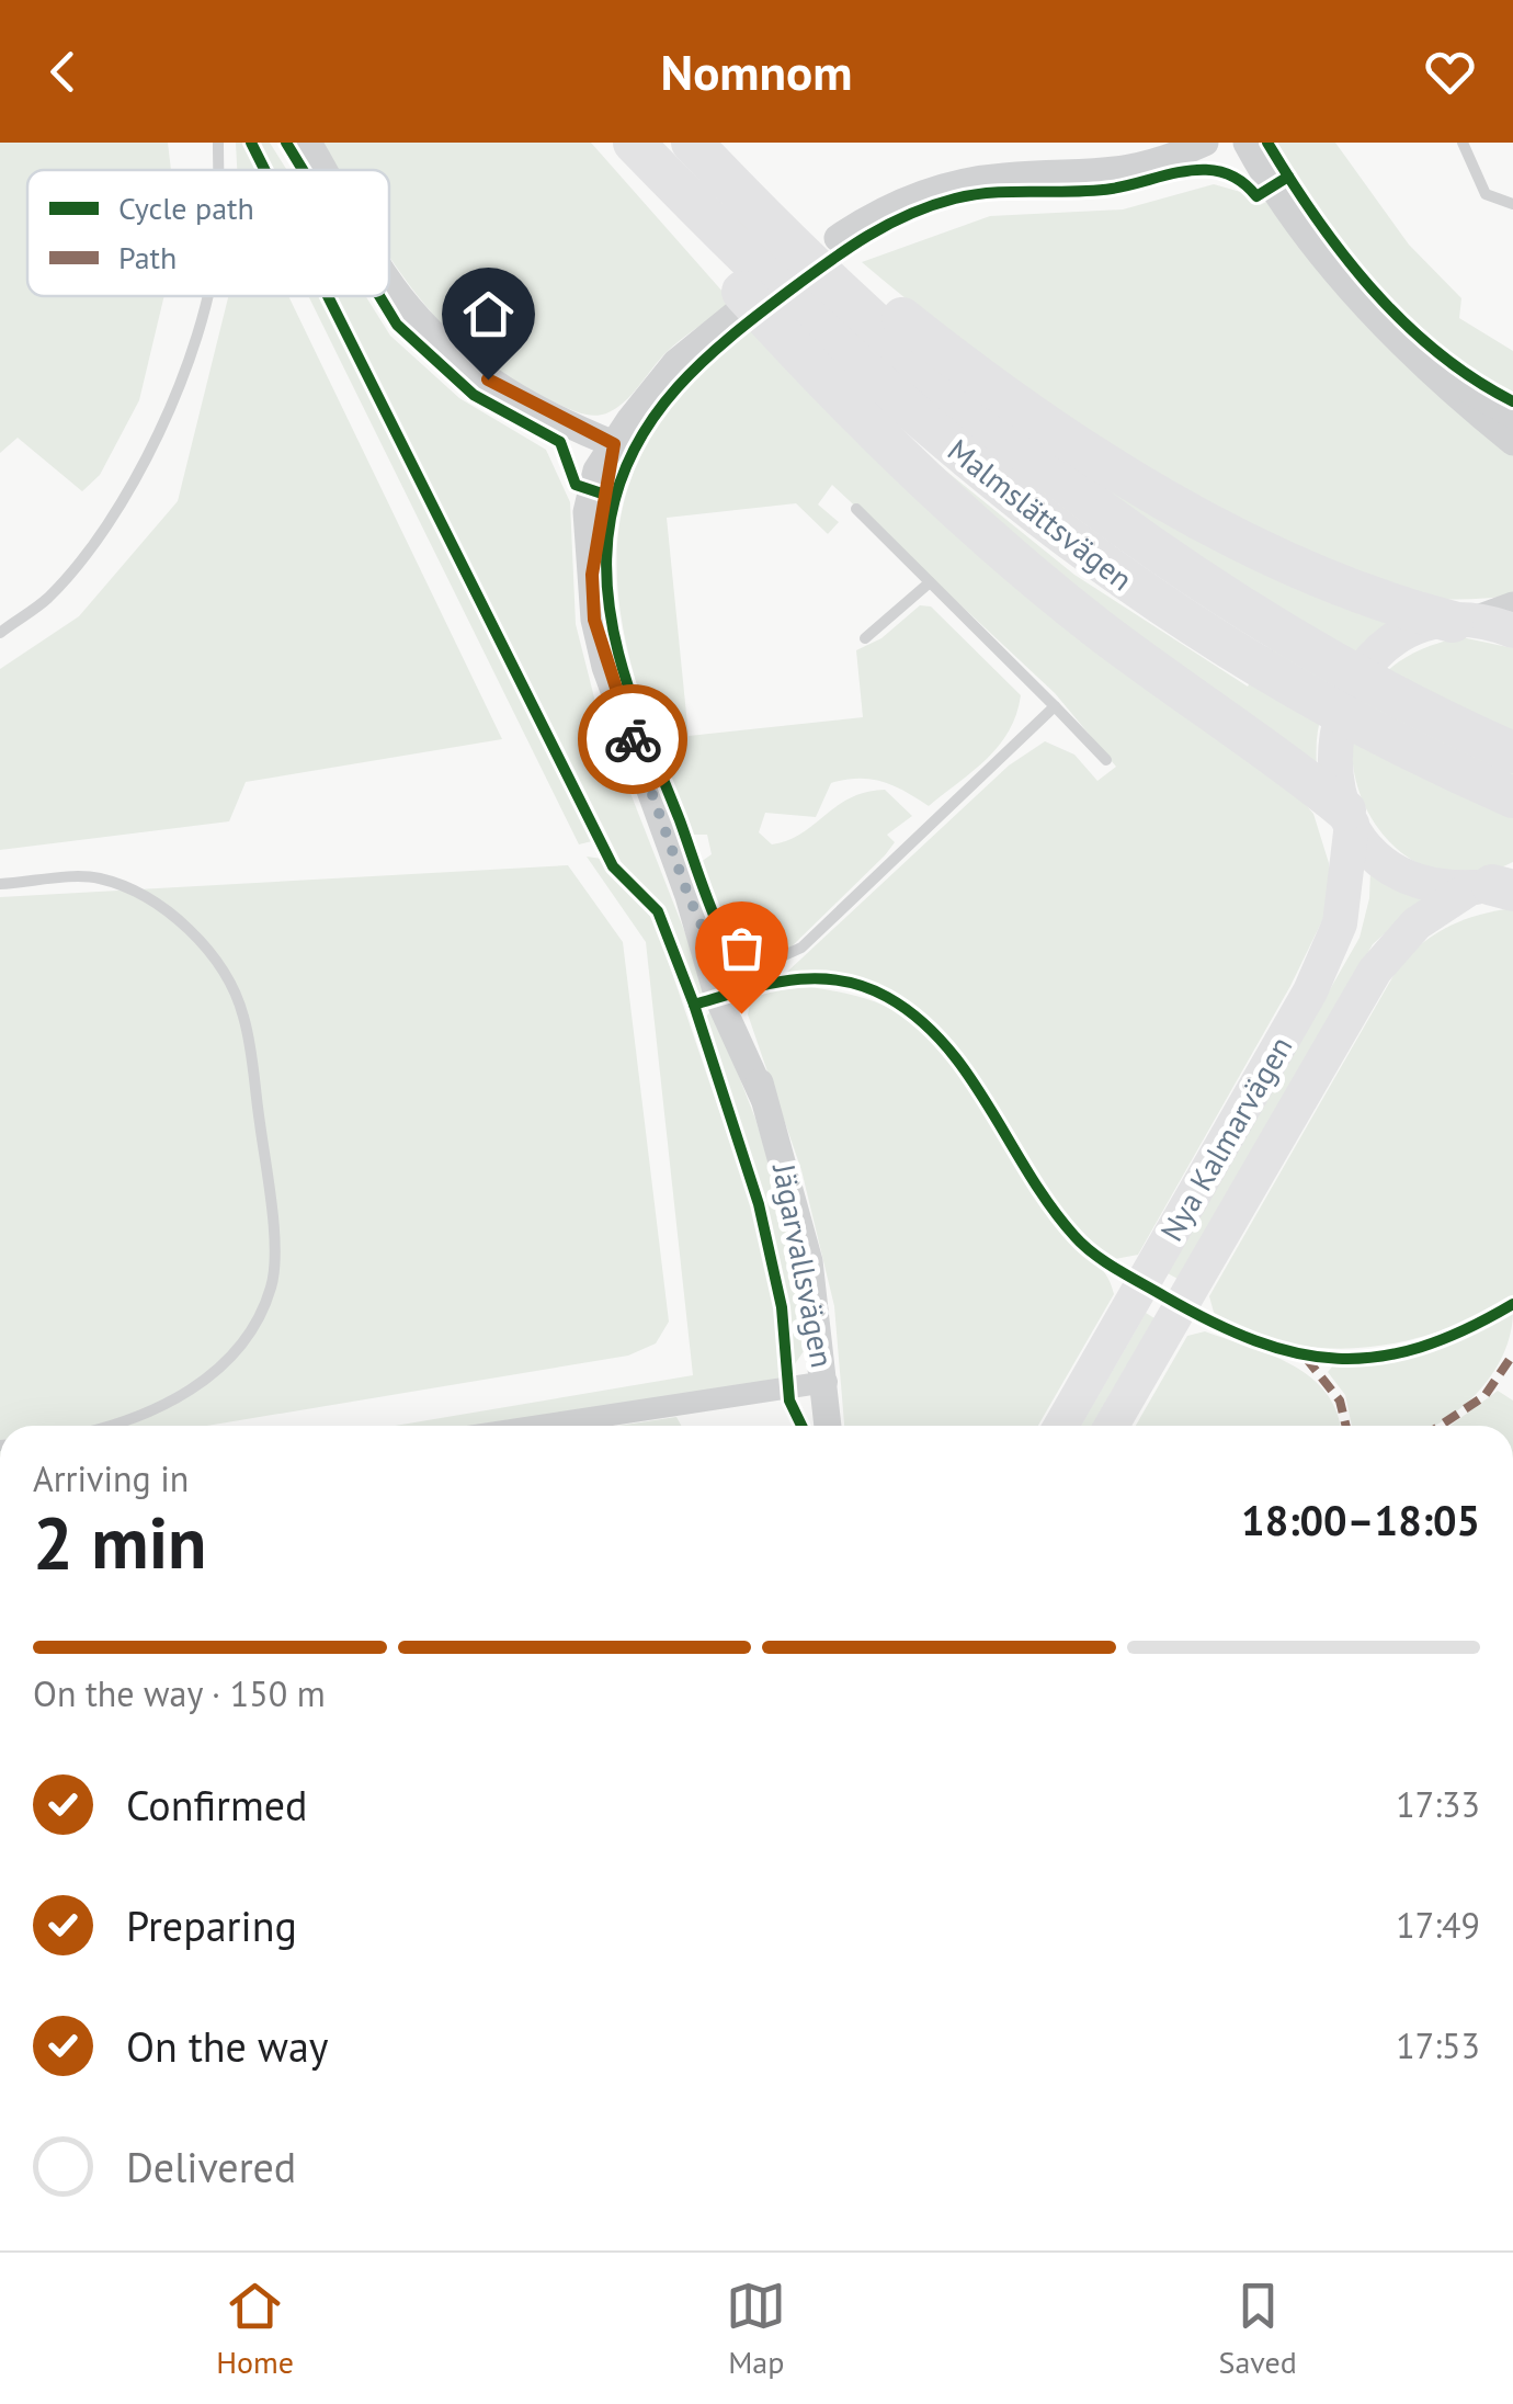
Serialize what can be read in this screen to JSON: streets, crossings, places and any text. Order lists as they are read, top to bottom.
{
  "streets": {
    "highway": ["Malmslättsvägen"],
    "main road": ["Nya Kalmarvägen"],
    "street": ["Jägarvallsvägen"]
  },
  "legend": ["Cycle path", "Path"],
  "page": {
    "header": "Nomnom",
    "heading": ["2 min", "Arriving in", "18:00–18:05"],
    "bar": "On the way · 150 m",
    "list": [
      ["Confirmed", "17:33"],
      ["Preparing", "17:49"],
      ["On the way", "17:53"],
      "Delivered"
    ],
    "tabs": ["Home", "Map", "Saved"]
  }
}
